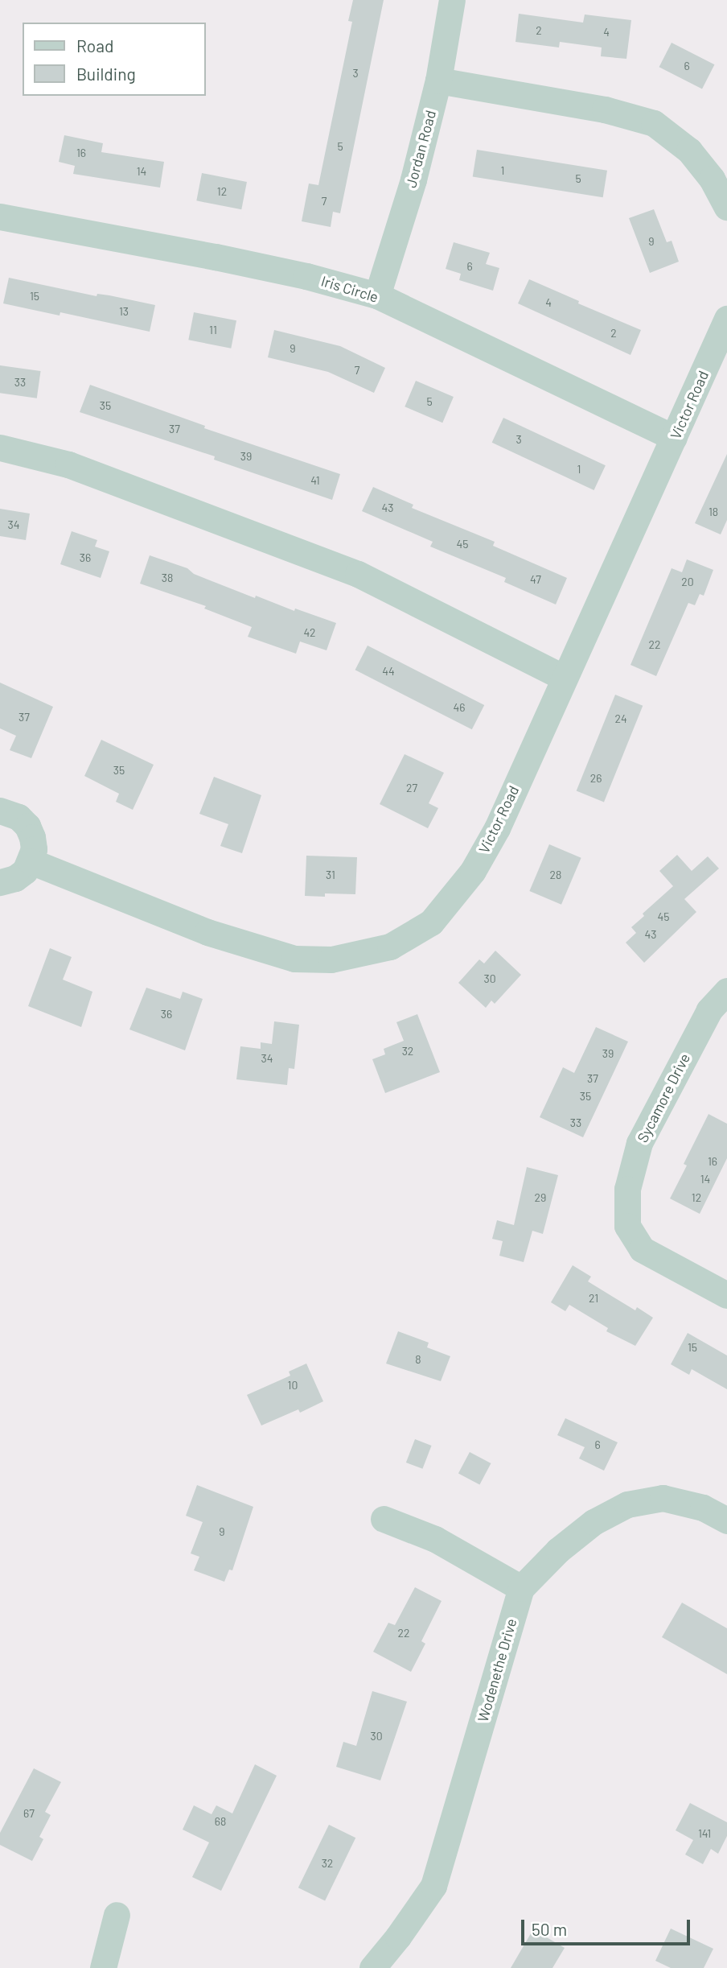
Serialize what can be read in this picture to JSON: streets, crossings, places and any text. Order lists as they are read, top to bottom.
{
  "streets": {
    "street": [
      "Jordan Road",
      "Iris Circle",
      "Victor Road",
      "Sycamore Drive",
      "Wodenethe Drive"
    ]
  },
  "crossings": [
    ["Jordan Road", "Iris Circle"],
    ["Iris Circle", "Victor Road"]
  ],
  "house_numbers": [
    "2",
    "4",
    "6",
    "3",
    "5",
    "16",
    "1",
    "14",
    "5",
    "12",
    "7",
    "9",
    "6",
    "15",
    "4",
    "13",
    "11",
    "2",
    "9",
    "7",
    "33",
    "5",
    "35",
    "37",
    "3",
    "39",
    "1",
    "41",
    "43",
    "18",
    "34",
    "45",
    "36",
    "38",
    "47",
    "20",
    "42",
    "22",
    "44",
    "46",
    "37",
    "24",
    "35",
    "26",
    "27",
    "31",
    "28",
    "45",
    "43",
    "30",
    "36",
    "32",
    "39",
    "34",
    "37",
    "35",
    "33",
    "16",
    "14",
    "29",
    "12",
    "21",
    "15",
    "8",
    "10",
    "6",
    "9",
    "22",
    "30",
    "67",
    "68",
    "141",
    "32"
  ],
  "legend": ["Road", "Building"],
  "scale_bar": "50 m"
}
